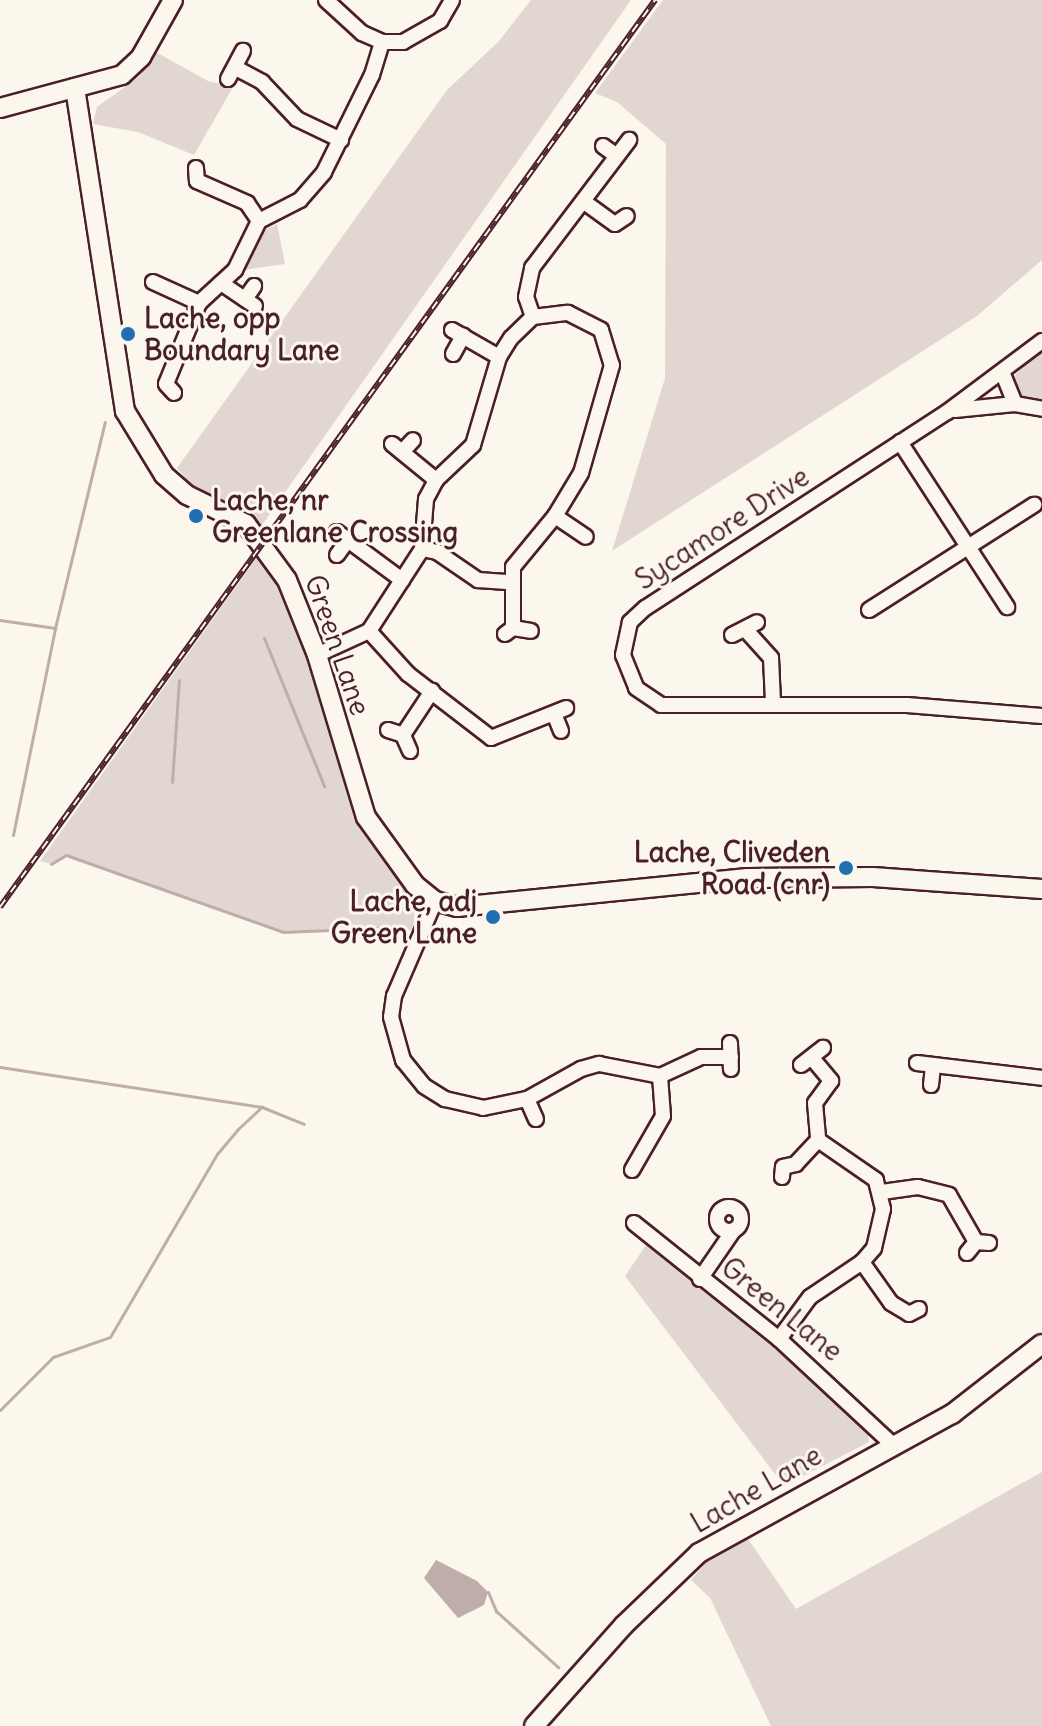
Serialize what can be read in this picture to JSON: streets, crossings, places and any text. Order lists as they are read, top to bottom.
{
  "streets": {
    "street": ["Sycamore Drive", "Green Lane", "Lache Lane"]
  },
  "crossings": [
    ["Green Lane", "Lache Lane"]
  ],
  "places": [
    "Lache, opp Boundary Lane",
    "Lache, nr Greenlane Crossing",
    "Lache, Cliveden Road (cnr)",
    "Lache, adj Green Lane"
  ]
}
